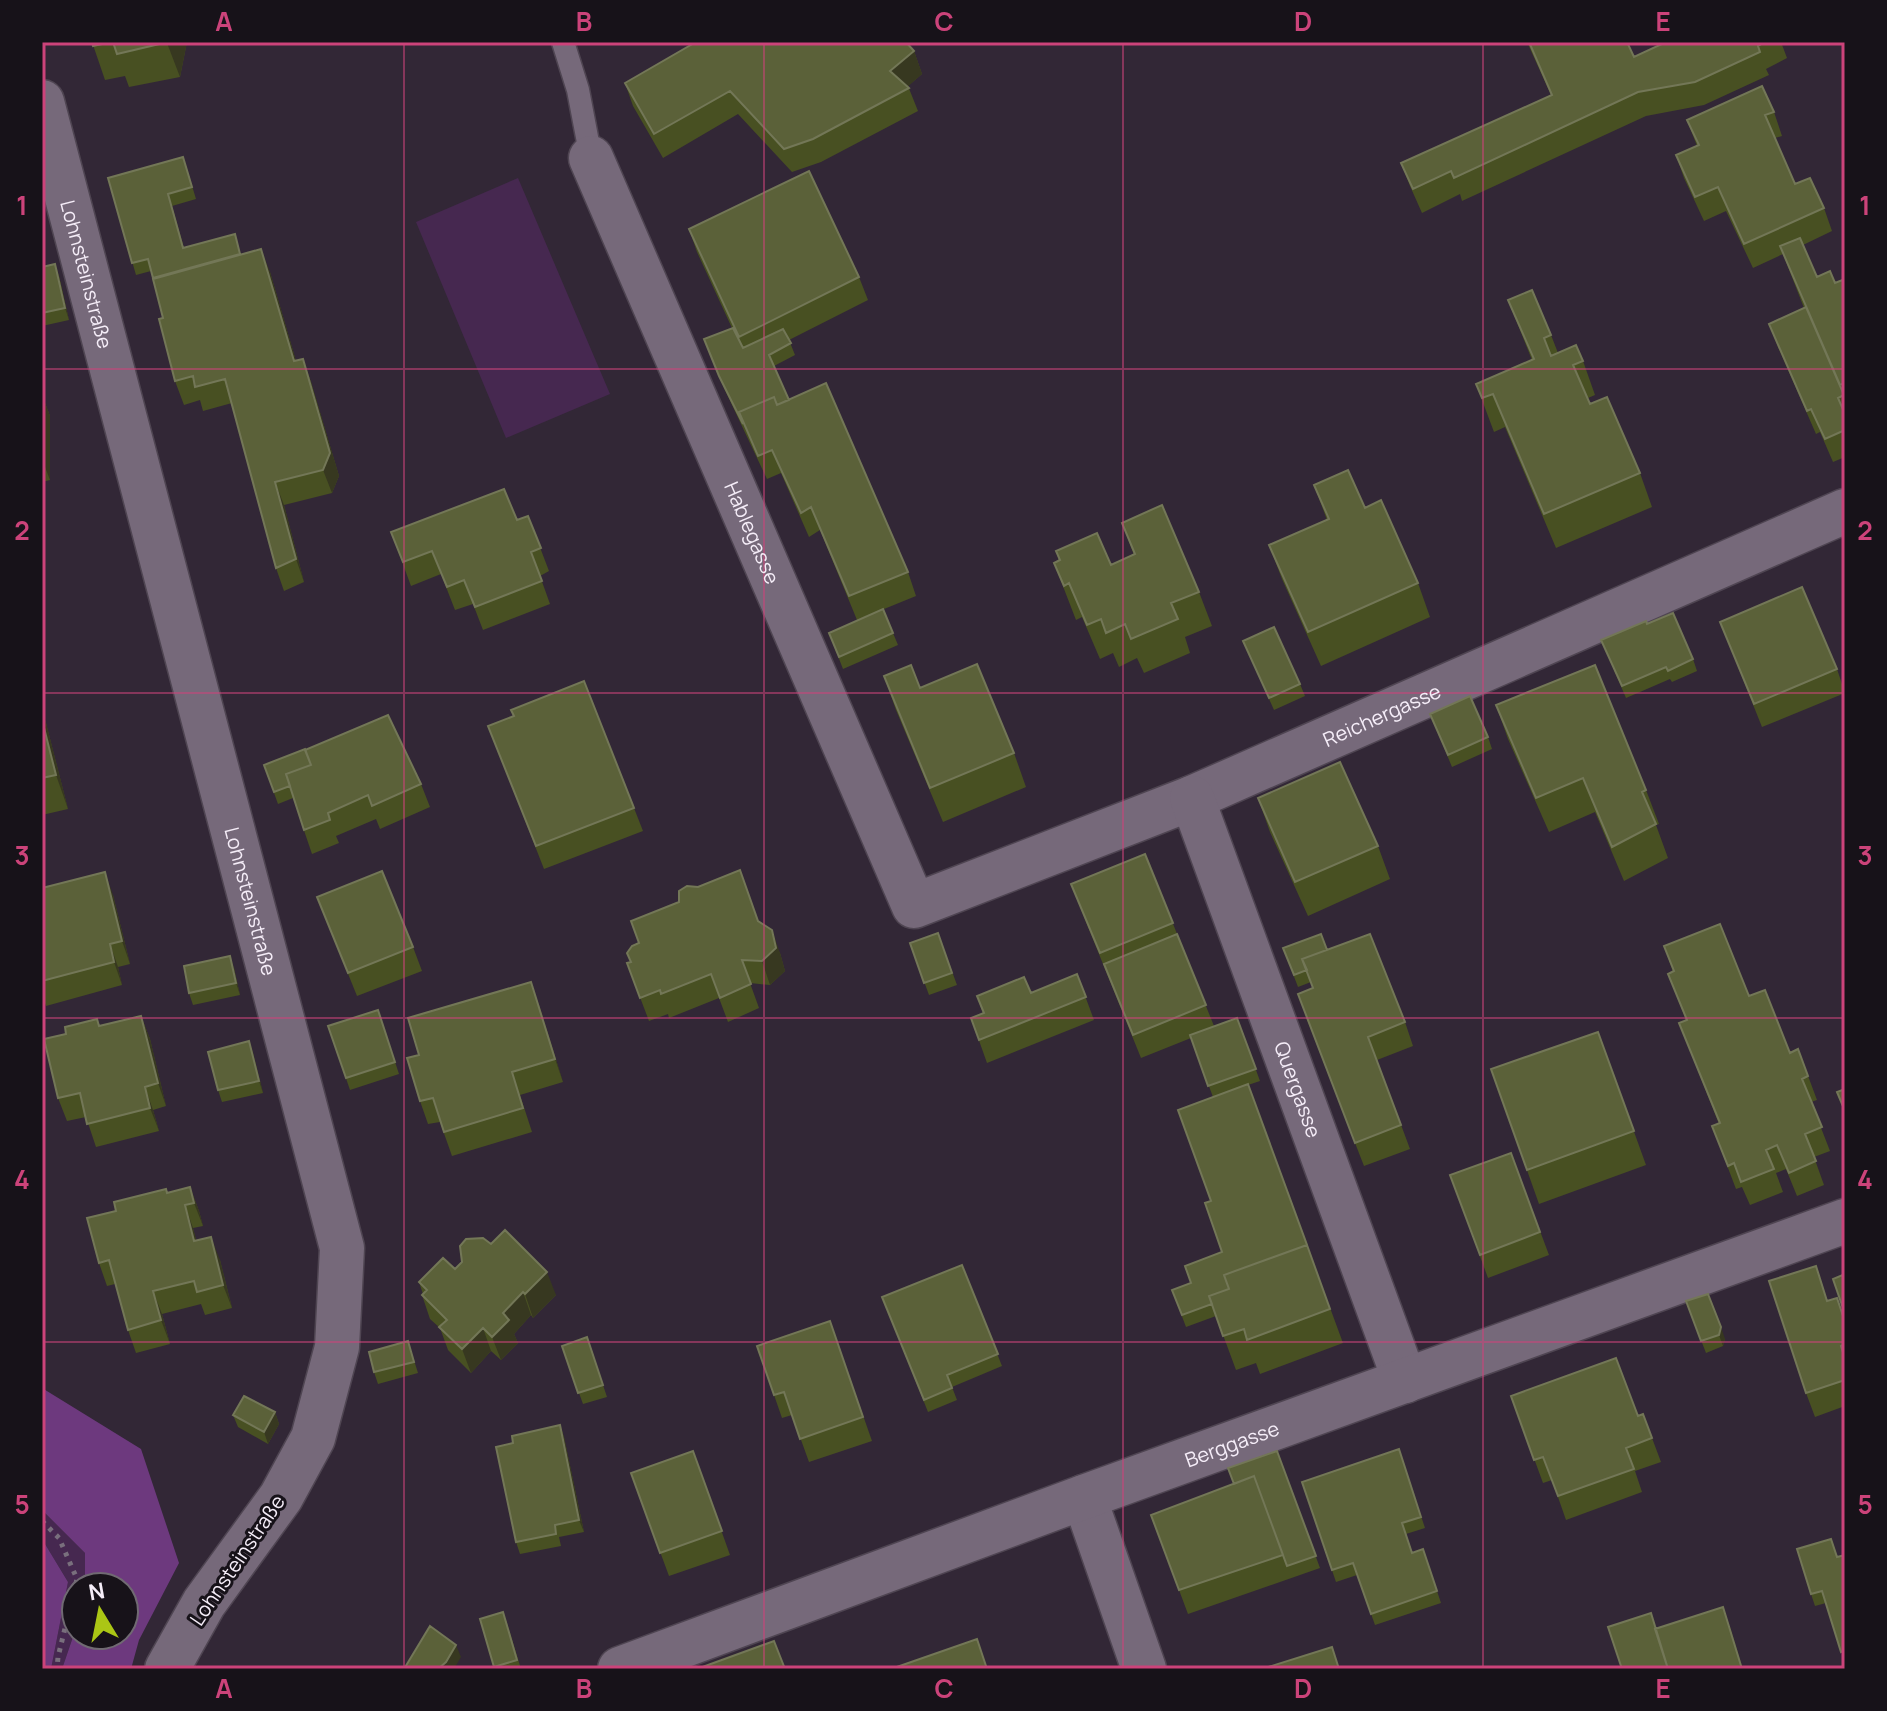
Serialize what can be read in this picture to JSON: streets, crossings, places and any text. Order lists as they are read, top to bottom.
{
  "streets": {
    "street": [
      "Lohnsteinstraße",
      "Hablegasse",
      "Reichergasse",
      "Quergasse",
      "Berggasse"
    ]
  },
  "crossings": [
    ["Hablegasse", "Reichergasse"],
    ["Reichergasse", "Quergasse"],
    ["Quergasse", "Berggasse"]
  ],
  "north": "top",
  "grid": {
    "columns": [
      "A",
      "B",
      "C",
      "D",
      "E"
    ],
    "rows": [
      "1",
      "2",
      "3",
      "4",
      "5"
    ]
  }
}
